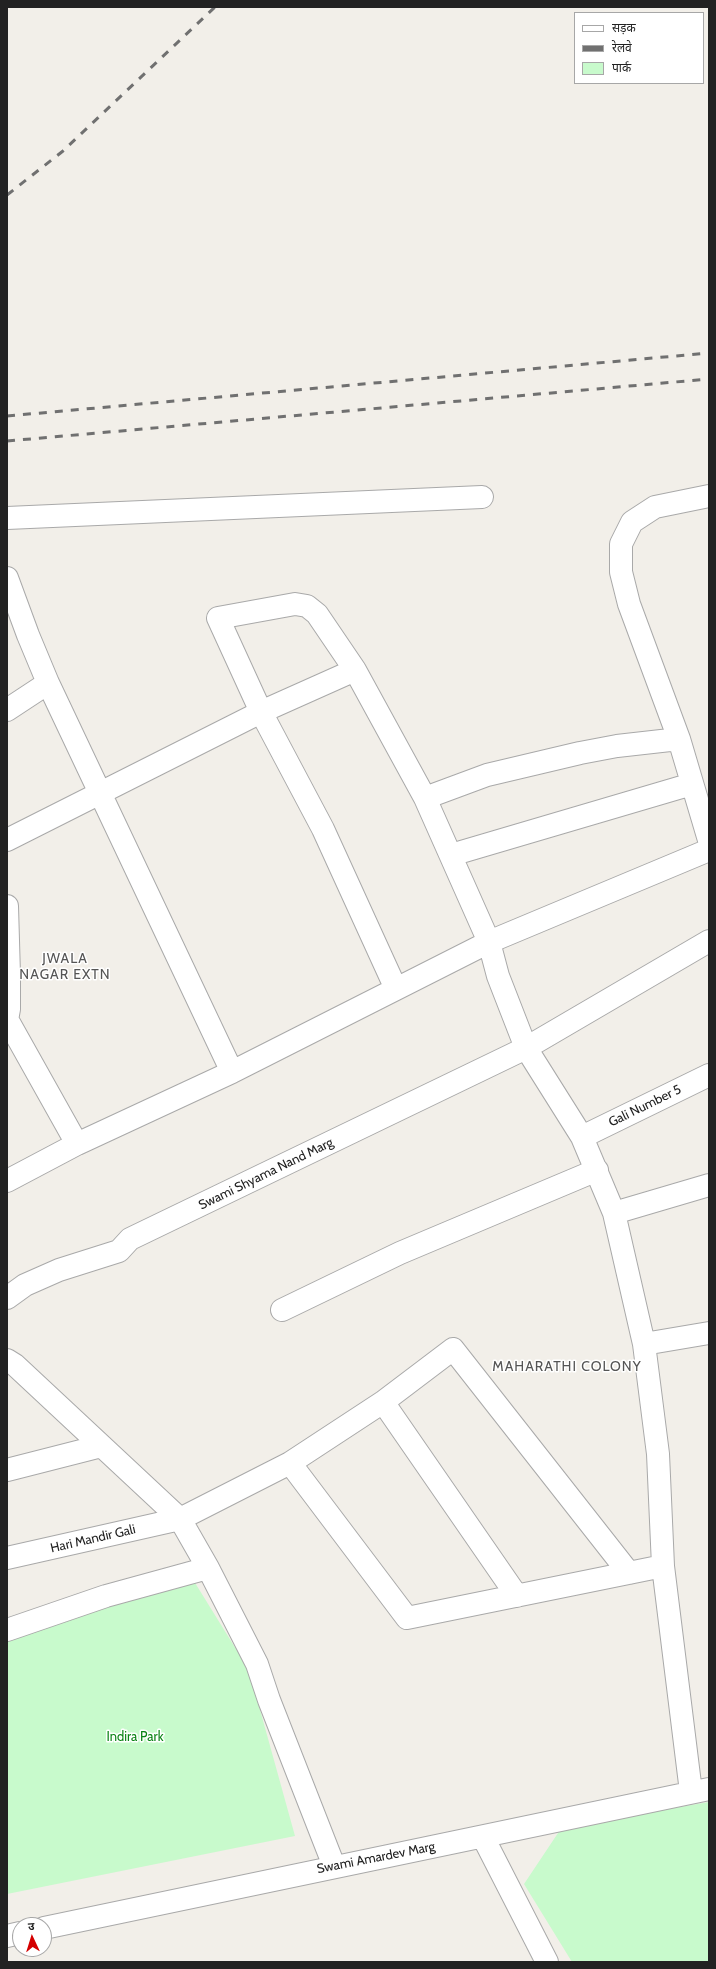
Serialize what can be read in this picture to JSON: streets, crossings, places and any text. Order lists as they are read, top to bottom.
{
  "streets": {
    "street": [
      "Gali Number 5",
      "Swami Shyama Nand Marg",
      "Hari Mandir Gali",
      "Swami Amardev Marg"
    ]
  },
  "districts": ["JWALA NAGAR EXTN", "MAHARATHI COLONY"],
  "parks": ["Indira Park"],
  "legend": ["सड़क", "रेलवे", "पार्क"],
  "north": "top"
}
